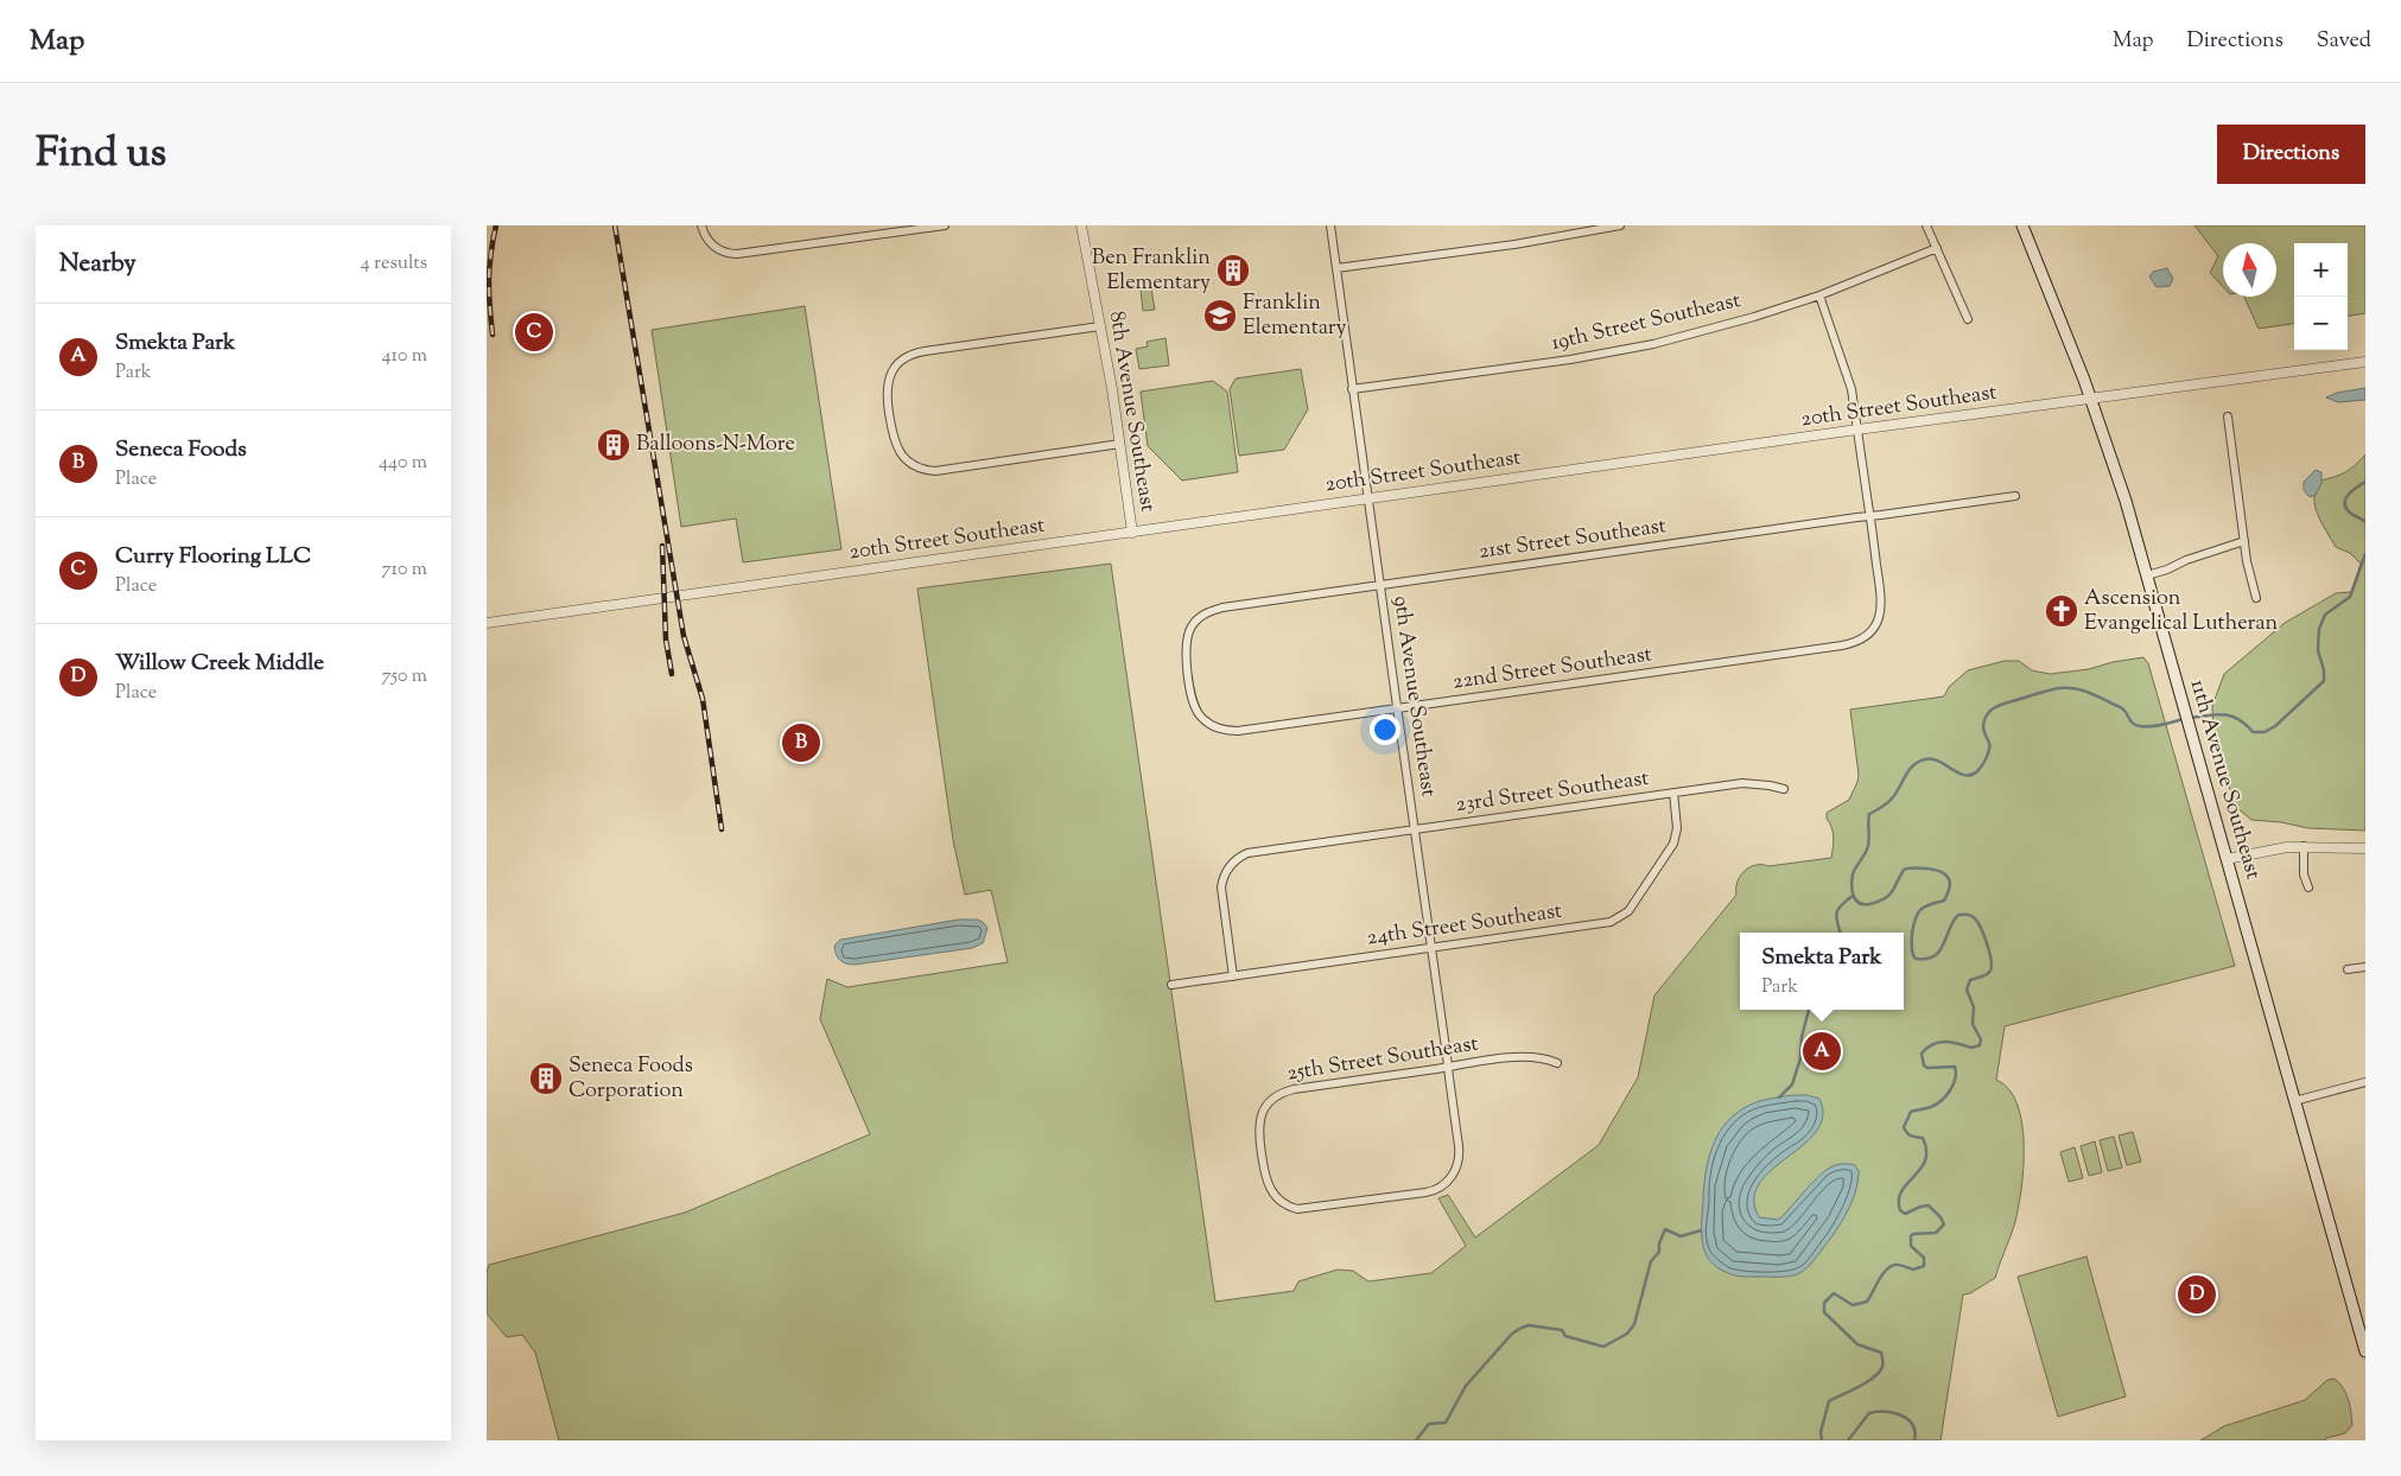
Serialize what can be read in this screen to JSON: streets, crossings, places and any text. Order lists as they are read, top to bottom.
{
  "streets": {
    "main road": ["11th Avenue Southeast"],
    "street": [
      "19th Street Southeast",
      "20th Street Southeast",
      "8th Avenue Southeast",
      "21st Street Southeast",
      "22nd Street Southeast",
      "9th Avenue Southeast",
      "23rd Street Southeast",
      "24th Street Southeast",
      "25th Street Southeast"
    ]
  },
  "crossings": [
    ["19th Street Southeast", "9th Avenue Southeast"],
    ["20th Street Southeast", "8th Avenue Southeast"],
    ["20th Street Southeast", "9th Avenue Southeast"],
    ["20th Street Southeast", "11th Avenue Southeast"],
    ["21st Street Southeast", "22nd Street Southeast"],
    ["21st Street Southeast", "9th Avenue Southeast"],
    ["22nd Street Southeast", "9th Avenue Southeast"],
    ["9th Avenue Southeast", "23rd Street Southeast"],
    ["9th Avenue Southeast", "24th Street Southeast"],
    ["9th Avenue Southeast", "25th Street Southeast"],
    ["23rd Street Southeast", "24th Street Southeast"]
  ],
  "places": {
    "building": ["Ben Franklin Elementary", "Balloons-N-More", "Seneca Foods Corporation"],
    "school or university": ["Franklin Elementary"],
    "church": ["Ascension Evangelical Lutheran"]
  },
  "north": "top",
  "page": {
    "header": "Map",
    "nav": ["Map", "Directions", "Saved"],
    "title": "Find us",
    "buttons": "Directions",
    "heading": ["Nearby", "4 results"],
    "map_buttons": ["+", "−"],
    "list": [
      {
        "mark": "A",
        "name": "Smekta Park",
        "note": "Park",
        "value": "410 m"
      },
      {
        "mark": "B",
        "name": "Seneca Foods",
        "note": "Place",
        "value": "440 m"
      },
      {
        "mark": "C",
        "name": "Curry Flooring LLC",
        "note": "Place",
        "value": "710 m"
      },
      {
        "mark": "D",
        "name": "Willow Creek Middle",
        "note": "Place",
        "value": "750 m"
      }
    ],
    "pins": [
      "C",
      "B",
      "A",
      "D"
    ],
    "popup": ["Smekta Park", "Park"]
  }
}
